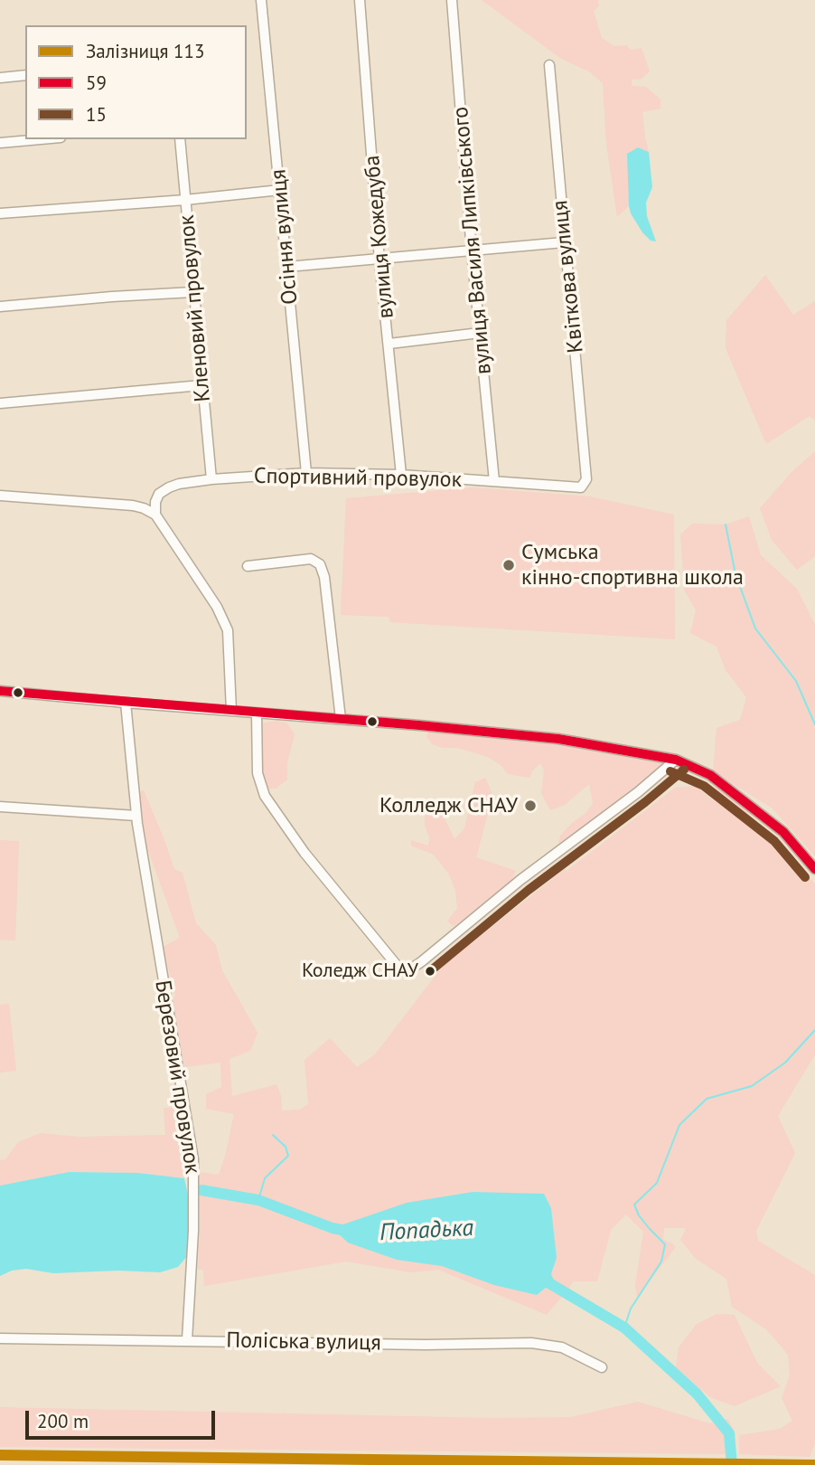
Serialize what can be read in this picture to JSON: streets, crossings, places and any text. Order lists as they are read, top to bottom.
{
  "streets": {
    "street": [
      "Осіння вулиця",
      "вулиця Кожедуба",
      "вулиця Василя Липківського",
      "Квіткова вулиця",
      "Кленовий провулок",
      "Спортивний провулок",
      "Березовий провулок",
      "Поліська вулиця"
    ]
  },
  "crossings": [
    ["Осіння вулиця", "Спортивний провулок"],
    ["вулиця Кожедуба", "Спортивний провулок"],
    ["вулиця Василя Липківського", "Спортивний провулок"],
    ["Квіткова вулиця", "Спортивний провулок"],
    ["Кленовий провулок", "Спортивний провулок"],
    ["Березовий провулок", "Поліська вулиця"]
  ],
  "water": ["Попадька"],
  "places": ["Сумська кінно-спортивна школа", "Колледж СНАУ", "Коледж СНАУ"],
  "lines": ["transit line 59", "transit line 15", "rail line 113"],
  "legend": ["Залізниця 113", "59", "15"],
  "scale_bar": "200 m"
}
